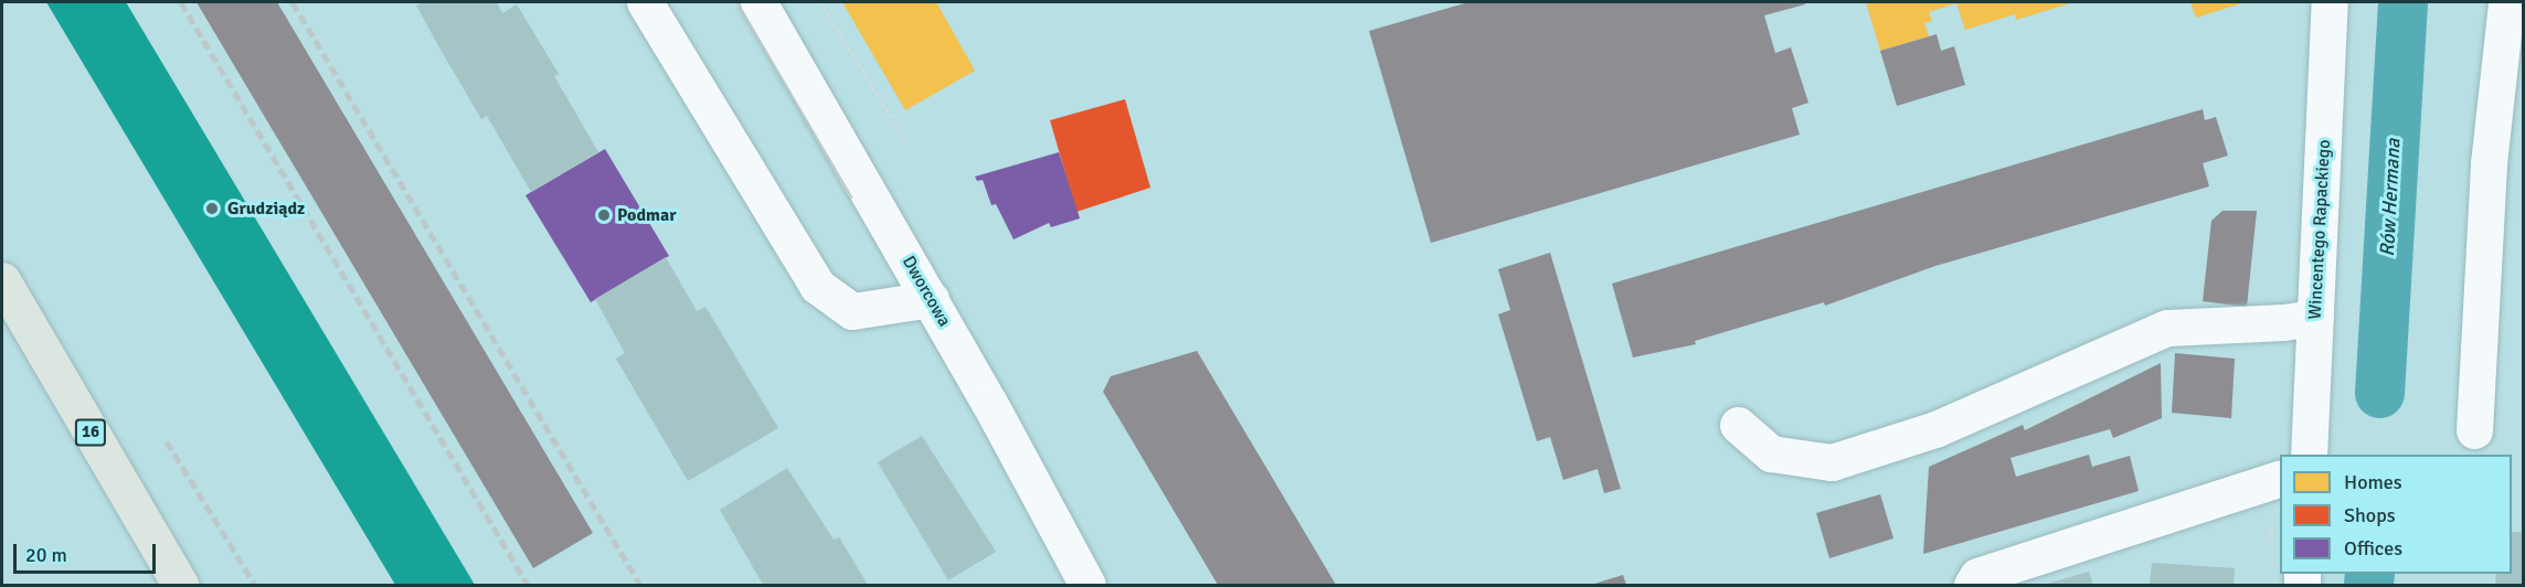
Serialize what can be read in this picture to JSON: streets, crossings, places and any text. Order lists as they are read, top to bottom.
{
  "streets": {
    "main road": ["16"],
    "street": ["Wincentego Rapackiego", "Dworcowa"]
  },
  "water": ["Rów Hermana"],
  "places": ["Grudziądz", "Podmar"],
  "legend": ["Homes", "Shops", "Offices"],
  "scale_bar": "20 m"
}
